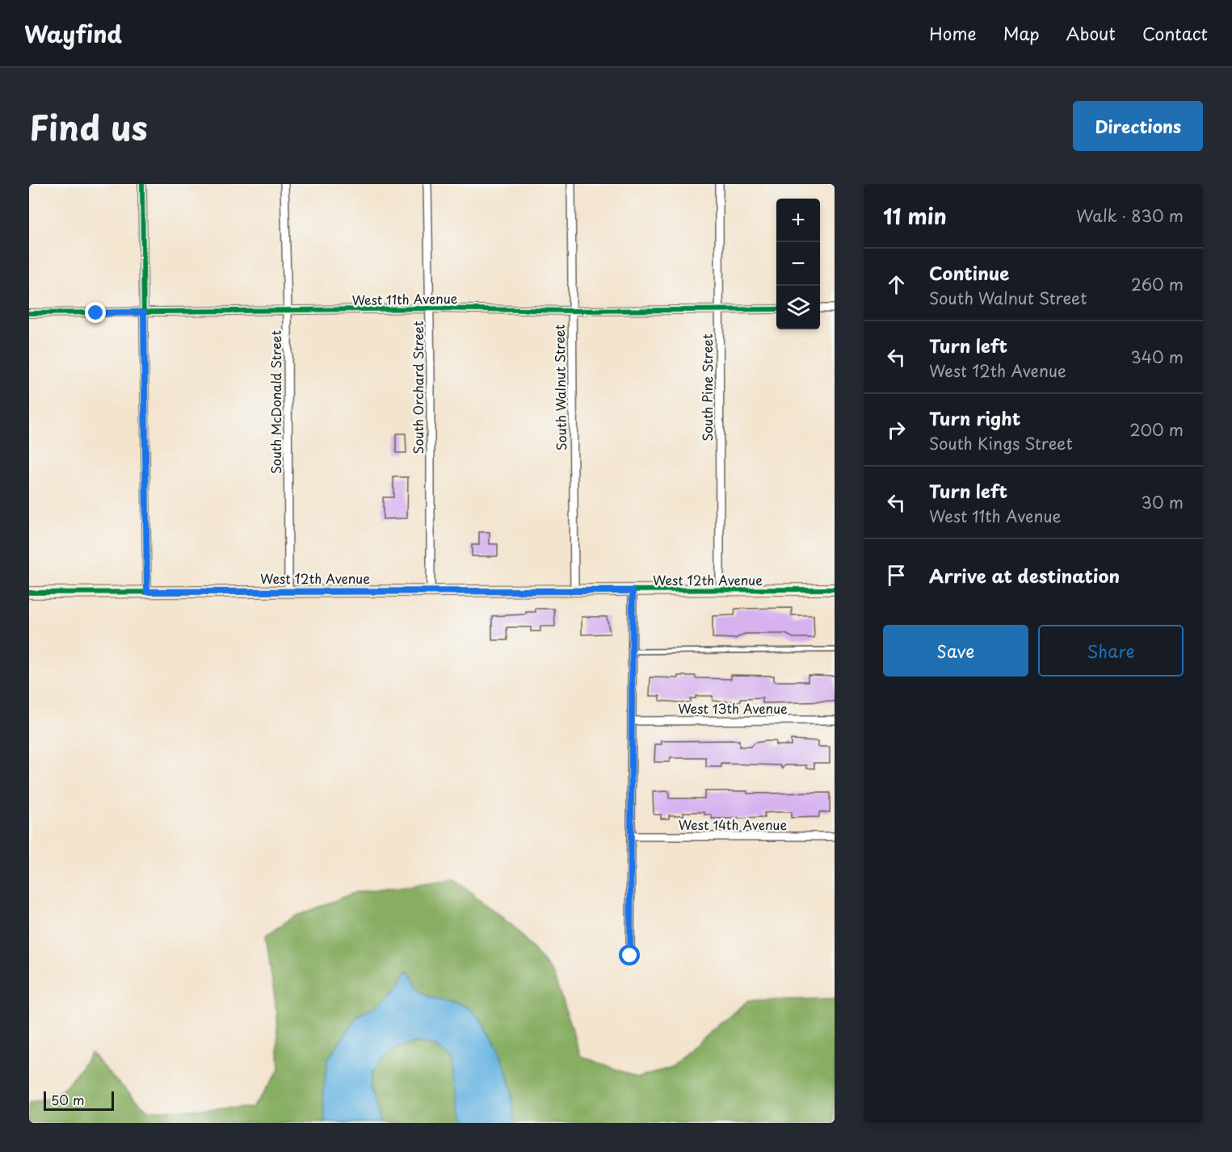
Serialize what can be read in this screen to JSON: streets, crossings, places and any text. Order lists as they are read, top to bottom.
{
  "streets": {
    "main road": ["West 12th Avenue"],
    "street": [
      "West 11th Avenue",
      "South Orchard Street",
      "South Walnut Street",
      "South Pine Street",
      "South McDonald Street",
      "West 13th Avenue",
      "West 14th Avenue"
    ]
  },
  "crossings": [
    ["West 11th Avenue", "South Orchard Street"],
    ["West 11th Avenue", "South Walnut Street"],
    ["West 11th Avenue", "South Pine Street"],
    ["West 11th Avenue", "South McDonald Street"],
    ["South Orchard Street", "West 12th Avenue"],
    ["South Walnut Street", "West 12th Avenue"],
    ["South Pine Street", "West 12th Avenue"],
    ["South McDonald Street", "West 12th Avenue"]
  ],
  "scale_bar": "50 m",
  "page": {
    "header": "Wayfind",
    "nav": [
      "Home",
      "Map",
      "About",
      "Contact"
    ],
    "title": "Find us",
    "buttons": [
      "Directions",
      ["Save", "Share"]
    ],
    "heading": ["11 min", "Walk · 830 m"],
    "map_buttons": ["+", "−"],
    "list": [
      ["Continue", "South Walnut Street", "260 m"],
      ["Turn left", "West 12th Avenue", "340 m"],
      ["Turn right", "South Kings Street", "200 m"],
      ["Turn left", "West 11th Avenue", "30 m"],
      "Arrive at destination"
    ],
    "scale": "50 m"
  }
}
